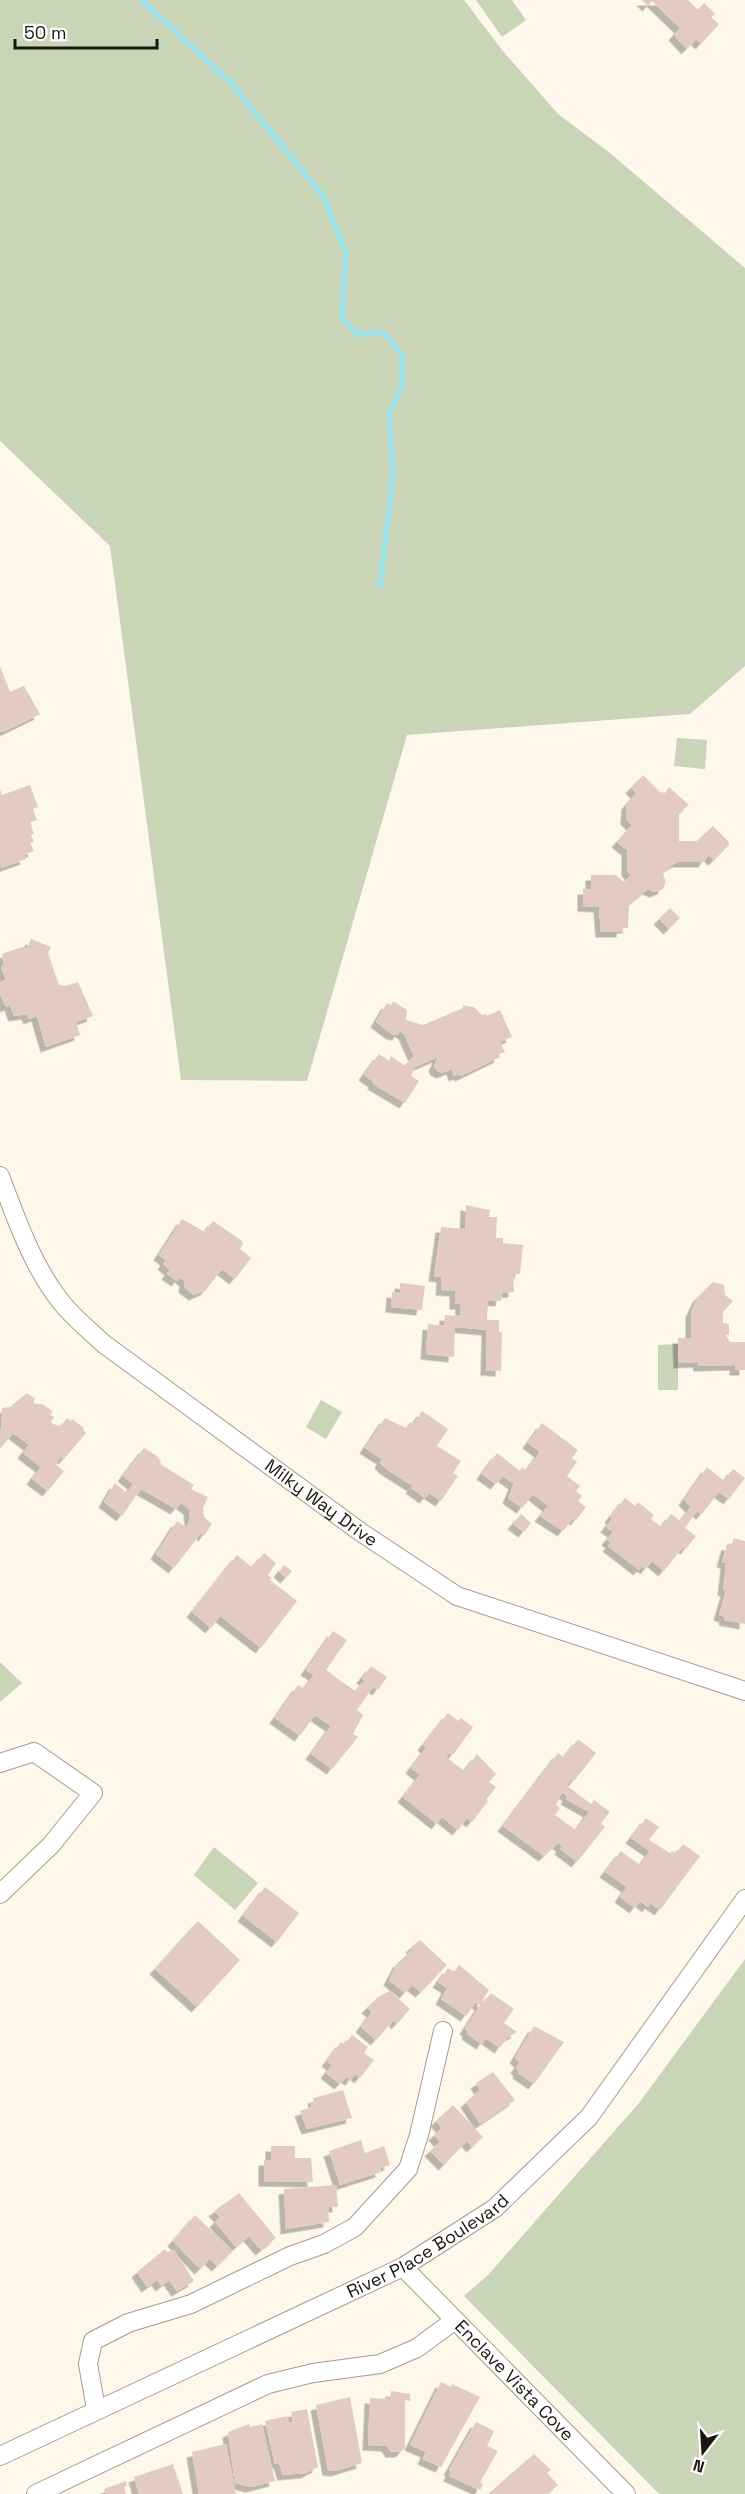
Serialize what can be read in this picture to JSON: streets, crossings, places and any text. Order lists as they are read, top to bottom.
{
  "streets": {
    "street": ["Milky Way Drive", "River Place Boulevard", "Enclave Vista Cove"]
  },
  "crossings": [
    ["River Place Boulevard", "Enclave Vista Cove"]
  ],
  "scale_bar": "50 m",
  "north": "bottom"
}
